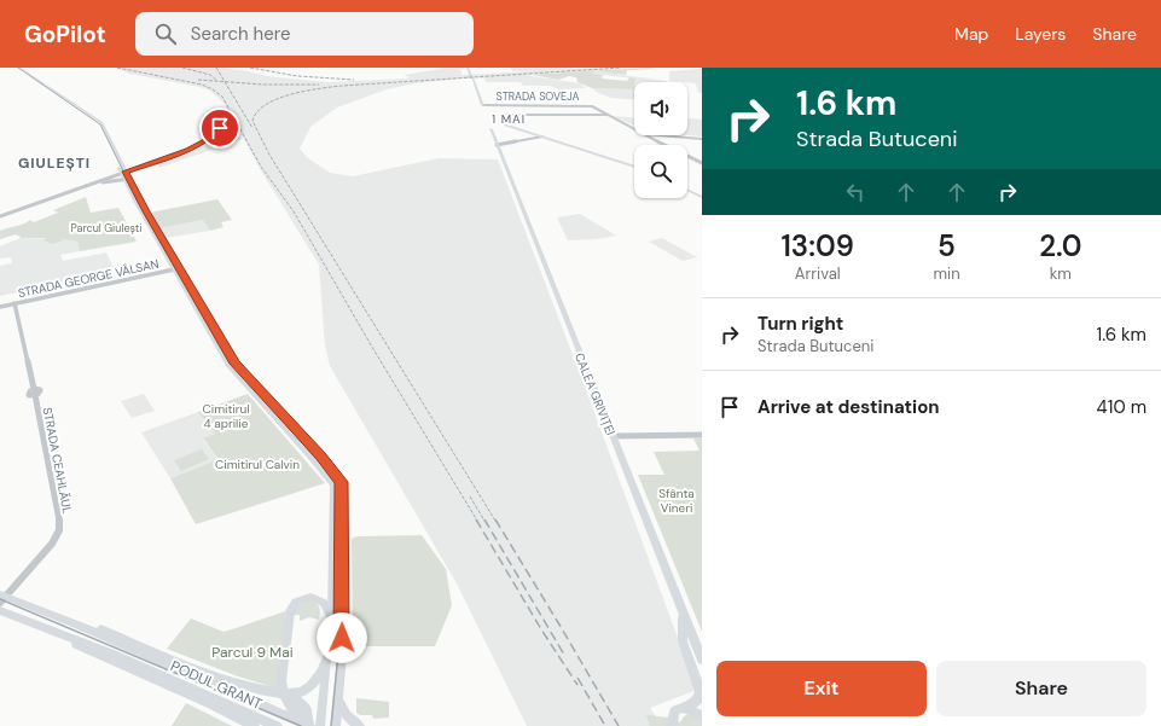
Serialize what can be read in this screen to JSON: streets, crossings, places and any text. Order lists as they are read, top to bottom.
{
  "streets": {
    "main road": ["CALEA GRIVIȚEI", "PODUL GRANT"],
    "street": ["STRADA SOVEJA", "STRADA GEORGE VÂLSAN", "STRADA CEAHLĂUL"]
  },
  "crossings": [
    ["STRADA GEORGE VÂLSAN", "STRADA CEAHLĂUL"]
  ],
  "districts": ["1 MAI", "GIULEȘTI"],
  "parks": [
    "Parcul Giulești",
    "Cimitirul 4 aprilie",
    "Cimitirul Calvin",
    "Sfânta Vineri",
    "Parcul 9 Mai"
  ],
  "page": {
    "header": "GoPilot",
    "search": "Search here",
    "nav": ["Map", "Layers", "Share"],
    "turn": ["1.6 km", "Strada Butuceni"],
    "eta": [
      "13:09",
      "Arrival",
      "5",
      "min",
      "2.0",
      "km"
    ],
    "list": [
      {
        "name": "Turn right",
        "note": "Strada Butuceni",
        "value": "1.6 km"
      },
      {
        "name": "Arrive at destination",
        "value": "410 m"
      }
    ],
    "buttons": ["Exit", "Share"]
  }
}
